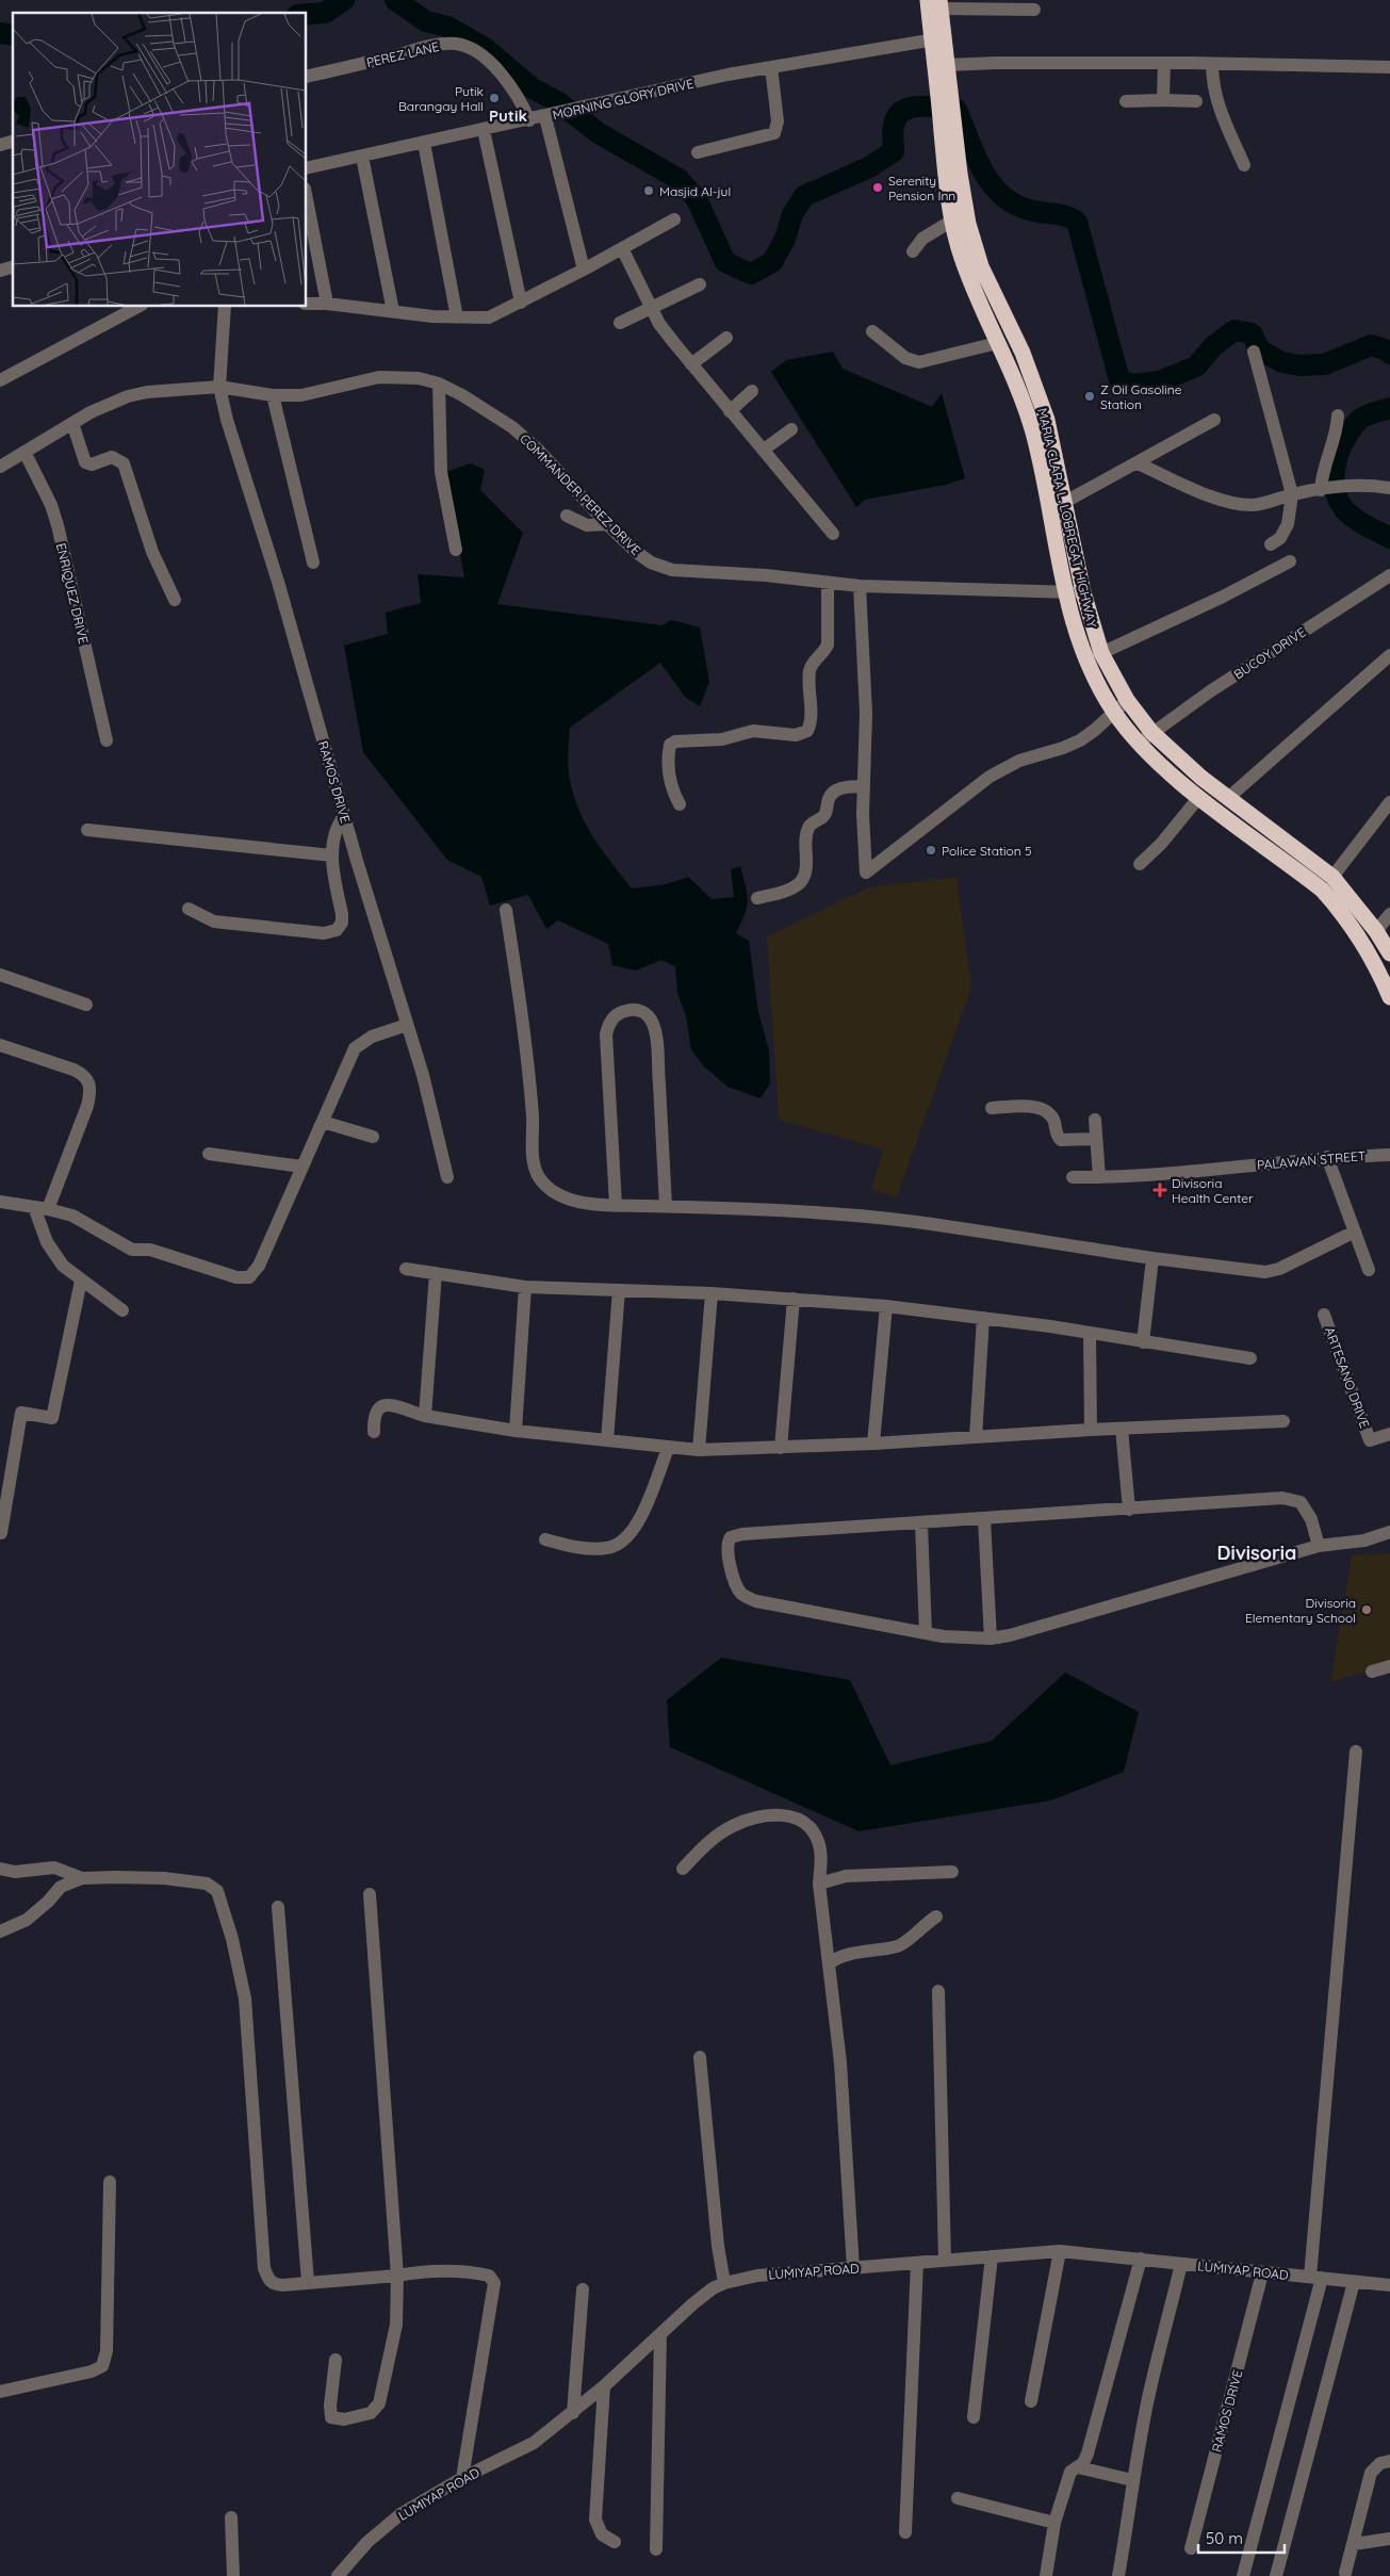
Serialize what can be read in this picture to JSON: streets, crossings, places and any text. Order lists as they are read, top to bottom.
{
  "streets": {
    "highway": ["MARIA CLARA L. LOBREGAT HIGHWAY"],
    "street": [
      "PEREZ LANE",
      "MORNING GLORY DRIVE",
      "COMMANDER PEREZ DRIVE",
      "ENRIQUEZ DRIVE",
      "BUCOY DRIVE",
      "RAMOS DRIVE",
      "PALAWAN STREET",
      "ARTESANO DRIVE",
      "LUMIYAP ROAD"
    ]
  },
  "crossings": [
    ["PEREZ LANE", "MORNING GLORY DRIVE"],
    ["MORNING GLORY DRIVE", "MARIA CLARA L. LOBREGAT HIGHWAY"],
    ["COMMANDER PEREZ DRIVE", "MARIA CLARA L. LOBREGAT HIGHWAY"],
    ["COMMANDER PEREZ DRIVE", "ENRIQUEZ DRIVE"],
    ["COMMANDER PEREZ DRIVE", "RAMOS DRIVE"],
    ["MARIA CLARA L. LOBREGAT HIGHWAY", "BUCOY DRIVE"],
    ["RAMOS DRIVE", "LUMIYAP ROAD"]
  ],
  "districts": ["Putik", "Divisoria"],
  "places": {
    "other": [
      "Putik Barangay Hall",
      "Serenity Pension Inn",
      "Masjid Al-jul",
      "Z Oil Gasoline Station",
      "Police Station 5",
      "Divisoria Elementary School"
    ],
    "health": ["Divisoria Health Center"]
  },
  "scale_bar": "50 m"
}
